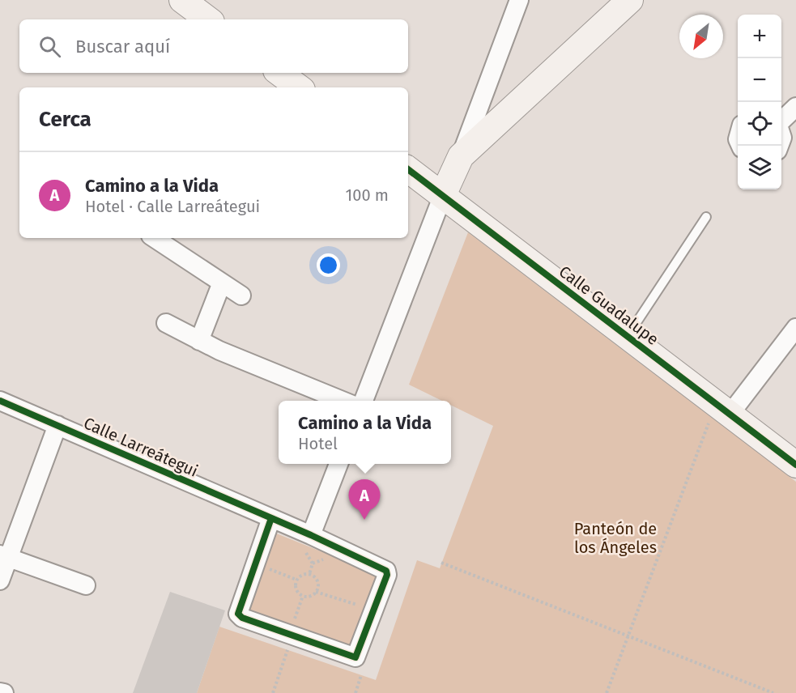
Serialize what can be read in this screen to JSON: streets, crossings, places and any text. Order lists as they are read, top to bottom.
{
  "streets": {
    "street": ["Calle Guadalupe", "Calle Larreátegui"]
  },
  "parks": ["Panteón de los Ángeles"],
  "north": "bottom left",
  "page": {
    "map_buttons": ["+", "−"],
    "search": "Buscar aquí",
    "heading": "Cerca",
    "list": [
      {
        "mark": "A",
        "name": "Camino a la Vida",
        "note": "Hotel · Calle Larreátegui",
        "value": "100 m"
      }
    ],
    "popup": ["Camino a la Vida", "Hotel"],
    "pins": "A"
  }
}
